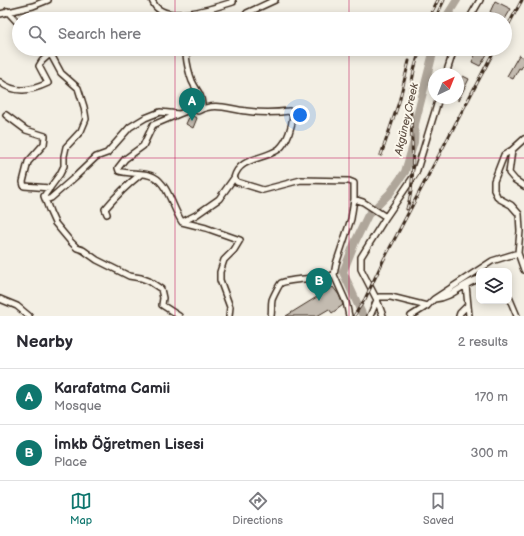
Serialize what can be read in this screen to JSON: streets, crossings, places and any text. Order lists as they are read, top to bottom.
{
  "water": ["Akgüney Creek"],
  "north": "top right",
  "page": {
    "search": "Search here",
    "pins": ["A", "B"],
    "heading": ["Nearby", "2 results"],
    "list": [
      {
        "mark": "A",
        "name": "Karafatma Camii",
        "note": "Mosque",
        "value": "170 m"
      },
      {
        "mark": "B",
        "name": "İmkb Öğretmen Lisesi",
        "note": "Place",
        "value": "300 m"
      }
    ],
    "nav": ["Map", "Directions", "Saved"]
  }
}
